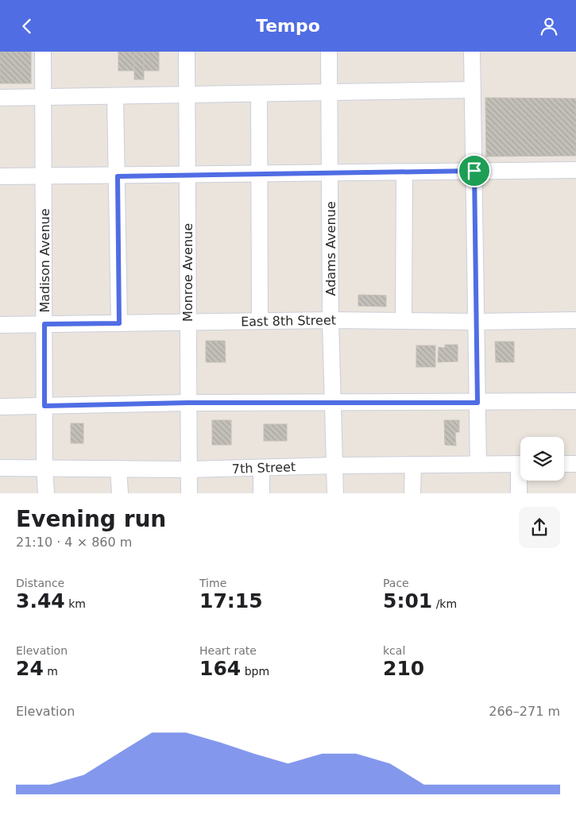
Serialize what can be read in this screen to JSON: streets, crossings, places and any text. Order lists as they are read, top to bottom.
{
  "streets": {
    "street": [
      "Adams Avenue",
      "Madison Avenue",
      "Monroe Avenue",
      "East 8th Street",
      "7th Street"
    ]
  },
  "crossings": [
    ["Adams Avenue", "East 8th Street"],
    ["Adams Avenue", "7th Street"],
    ["Madison Avenue", "East 8th Street"],
    ["Madison Avenue", "7th Street"],
    ["Monroe Avenue", "East 8th Street"],
    ["Monroe Avenue", "7th Street"]
  ],
  "page": {
    "header": "Tempo",
    "heading": ["Evening run", "21:10 · 4 × 860 m"],
    "stats": [
      ["Distance", "3.44 km"],
      ["Time", "17:15"],
      ["Pace", "5:01 /km"],
      ["Elevation", "24 m"],
      ["Heart rate", "164 bpm"],
      ["kcal", "210"]
    ],
    "chart": ["Elevation", "266–271 m"]
  }
}
